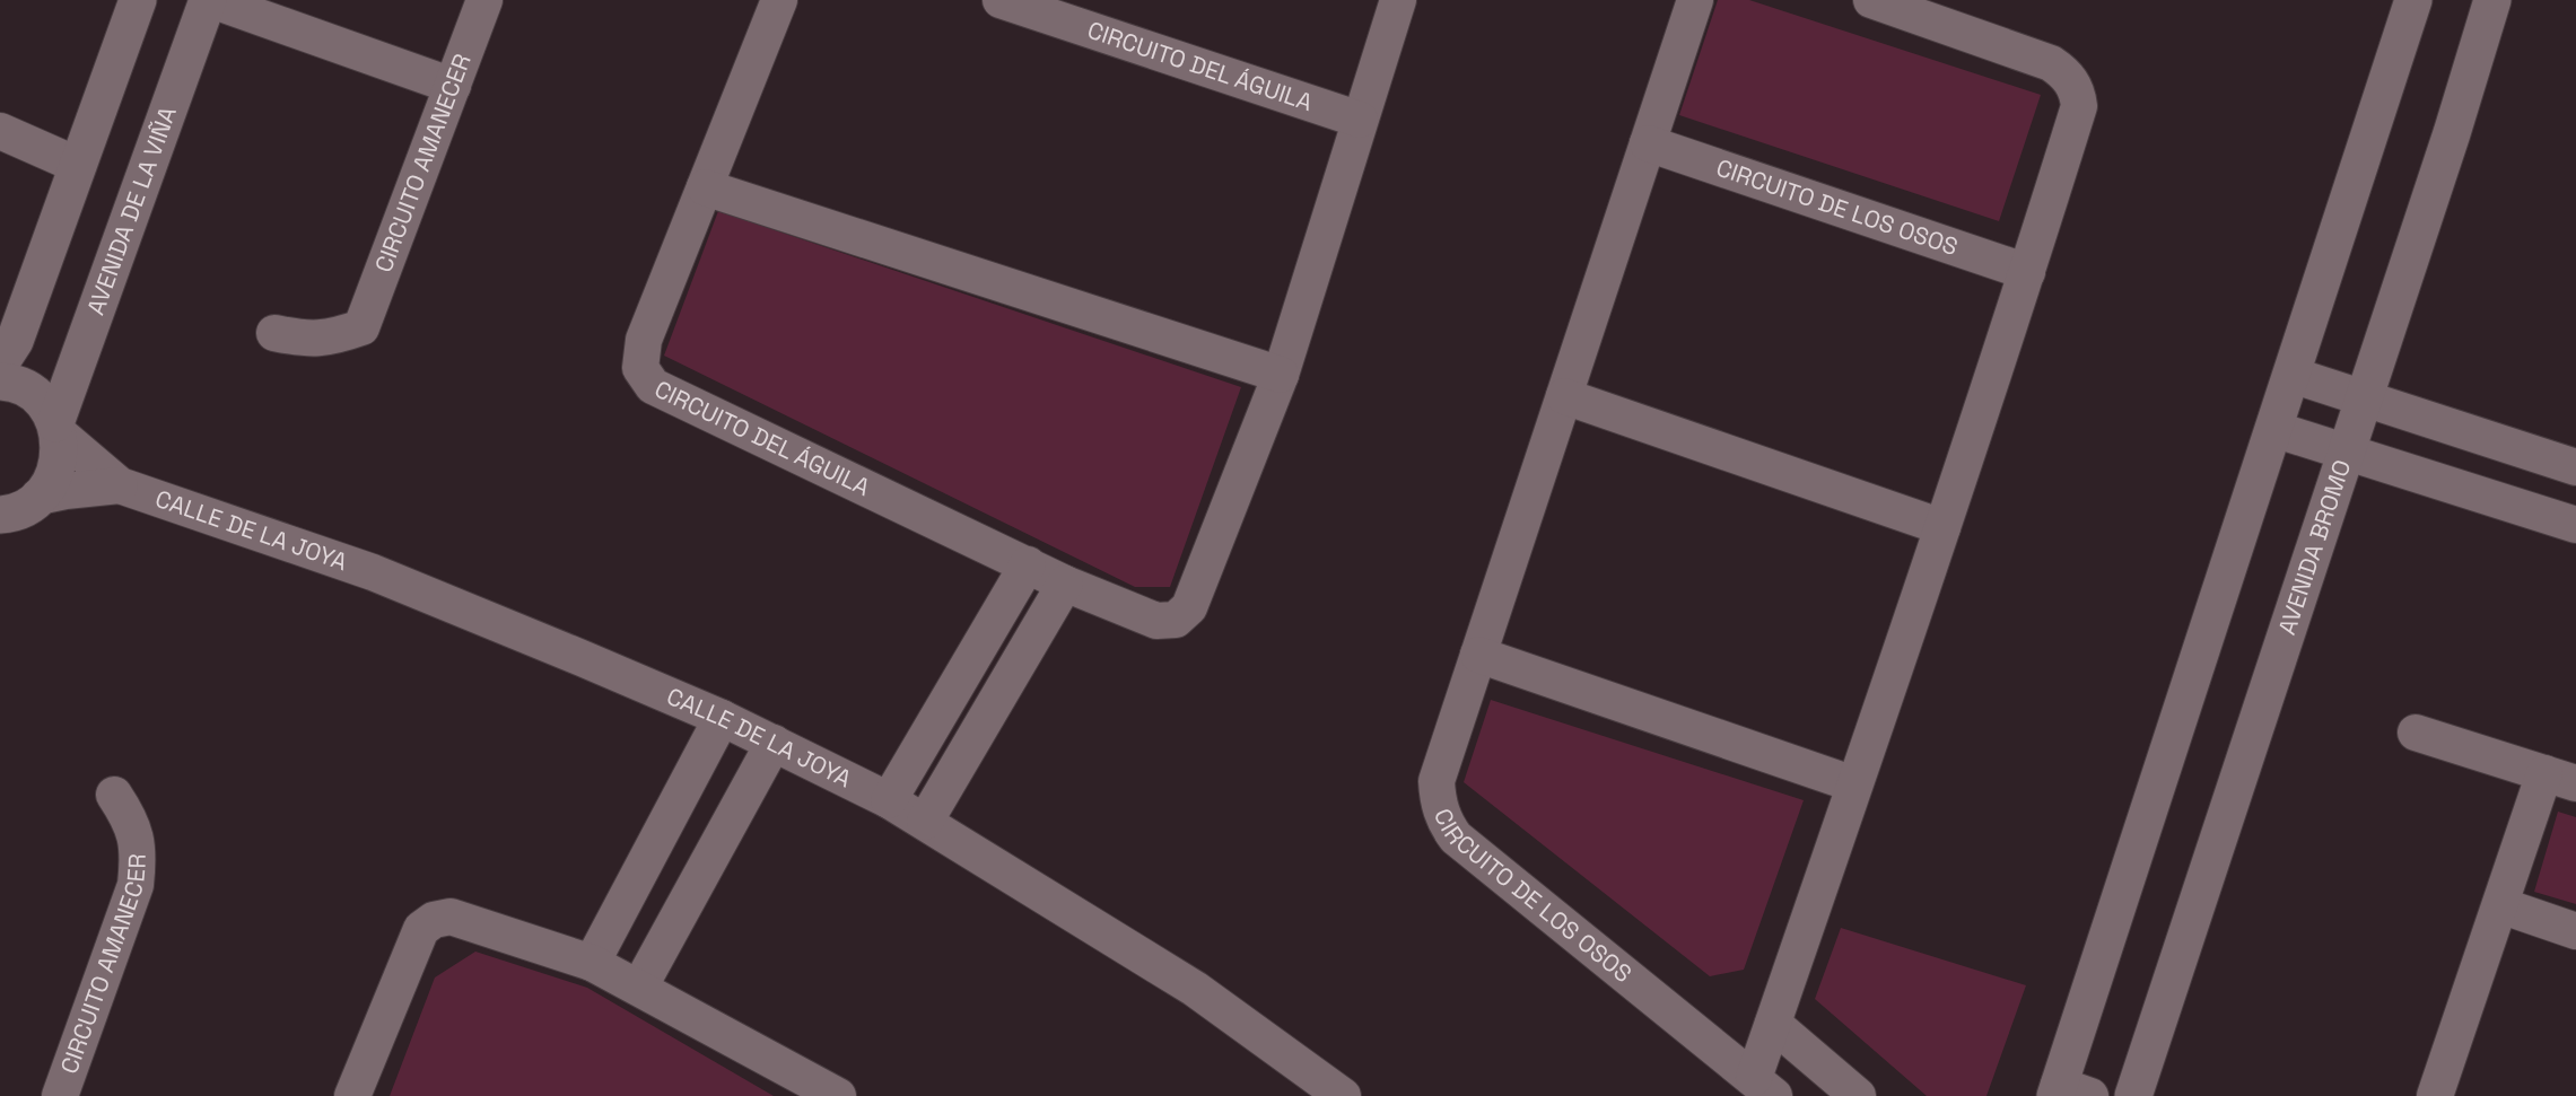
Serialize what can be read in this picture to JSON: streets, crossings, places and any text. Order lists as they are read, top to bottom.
{
  "streets": {
    "main road": ["AVENIDA DE LA VIÑA", "AVENIDA BROMO"],
    "street": [
      "CIRCUITO DEL ÁGUILA",
      "CIRCUITO AMANECER",
      "CIRCUITO DE LOS OSOS",
      "CALLE DE LA JOYA"
    ]
  },
  "crossings": [
    ["AVENIDA DE LA VIÑA", "CALLE DE LA JOYA"]
  ]
}
